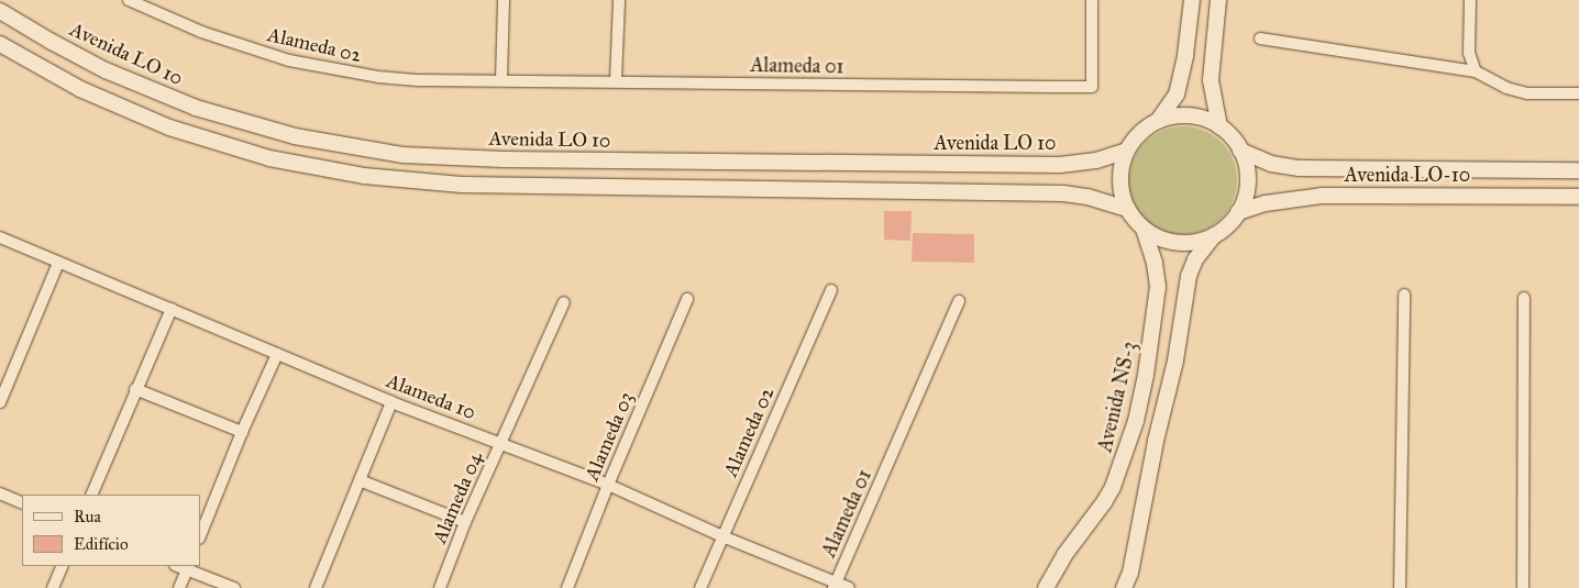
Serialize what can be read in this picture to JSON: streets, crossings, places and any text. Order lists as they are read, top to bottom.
{
  "streets": {
    "street": [
      "Alameda 02",
      "Avenida LO 10",
      "Alameda 01",
      "Avenida LO-10",
      "Alameda 10",
      "Avenida NS-3",
      "Alameda 03",
      "Alameda 04"
    ]
  },
  "crossings": [
    ["Alameda 02", "Alameda 01"],
    ["Alameda 02", "Alameda 10"],
    ["Avenida LO 10", "Avenida LO-10"],
    ["Avenida LO 10", "Avenida NS-3"],
    ["Alameda 01", "Alameda 10"],
    ["Avenida LO-10", "Avenida NS-3"],
    ["Alameda 10", "Alameda 03"],
    ["Alameda 10", "Alameda 04"]
  ],
  "legend": ["Rua", "Edifício"]
}
